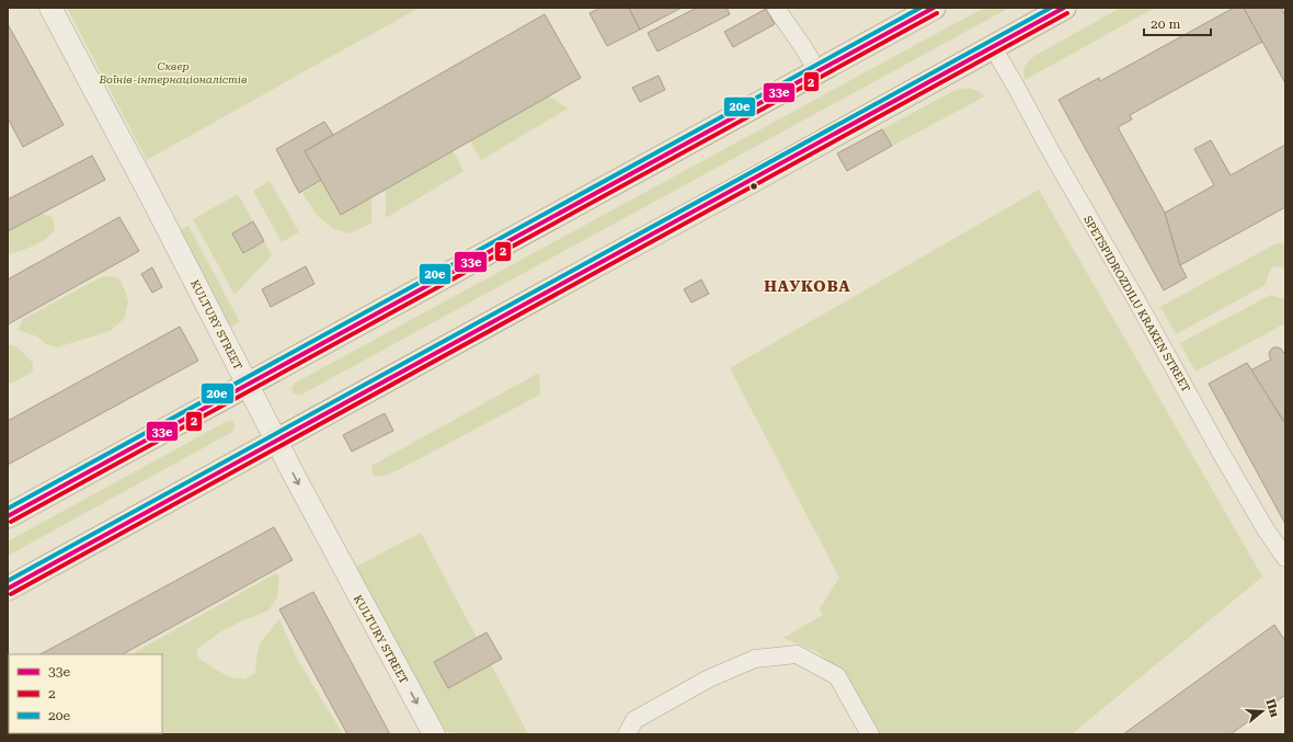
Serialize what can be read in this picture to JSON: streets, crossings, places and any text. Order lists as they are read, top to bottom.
{
  "streets": {
    "street": ["SPETSPIDROZDILU KRAKEN STREET", "KULTURY STREET"]
  },
  "one_way": ["KULTURY STREET"],
  "districts": ["НАУКОВА"],
  "parks": ["Сквер Воїнів-інтернаціоналістів"],
  "lines": ["transit line 33е", "transit line 20е", "transit line 2"],
  "legend": ["33е", "2", "20е"],
  "scale_bar": "20 m",
  "north": "right"
}
